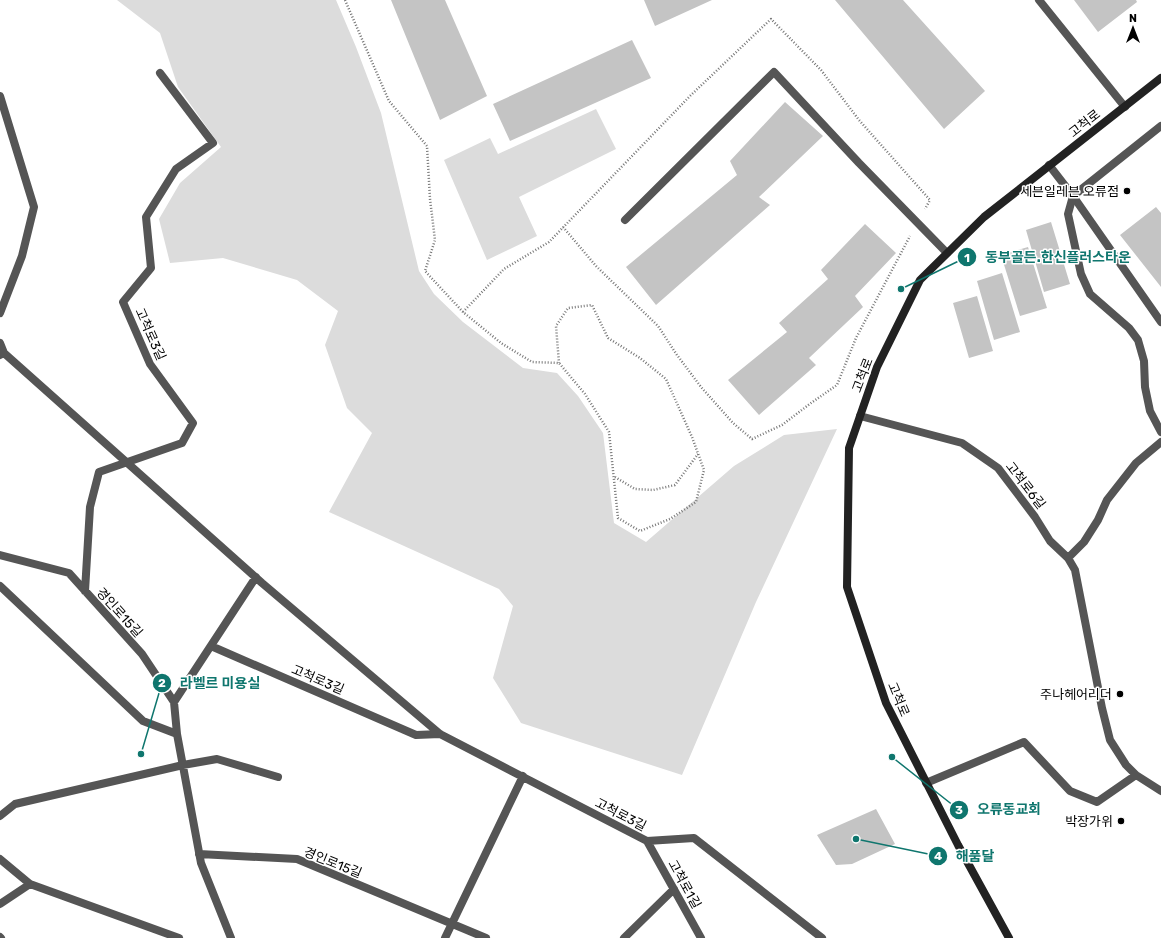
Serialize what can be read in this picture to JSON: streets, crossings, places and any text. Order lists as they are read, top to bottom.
{
  "streets": {
    "main road": ["고척로"],
    "street": [
      "고척로3길",
      "고척로6길",
      "경인로15길",
      "고척로1길"
    ]
  },
  "crossings": [
    ["고척로", "고척로6길"],
    ["고척로3길", "경인로15길"],
    ["고척로3길", "고척로1길"]
  ],
  "places": [
    "세븐일레븐 오류점",
    "동부골든.한신플러스타운",
    "주나헤어리더",
    "라벨르 미용실",
    "오류동교회",
    "박장가위",
    "해품달"
  ],
  "north": "top"
}
